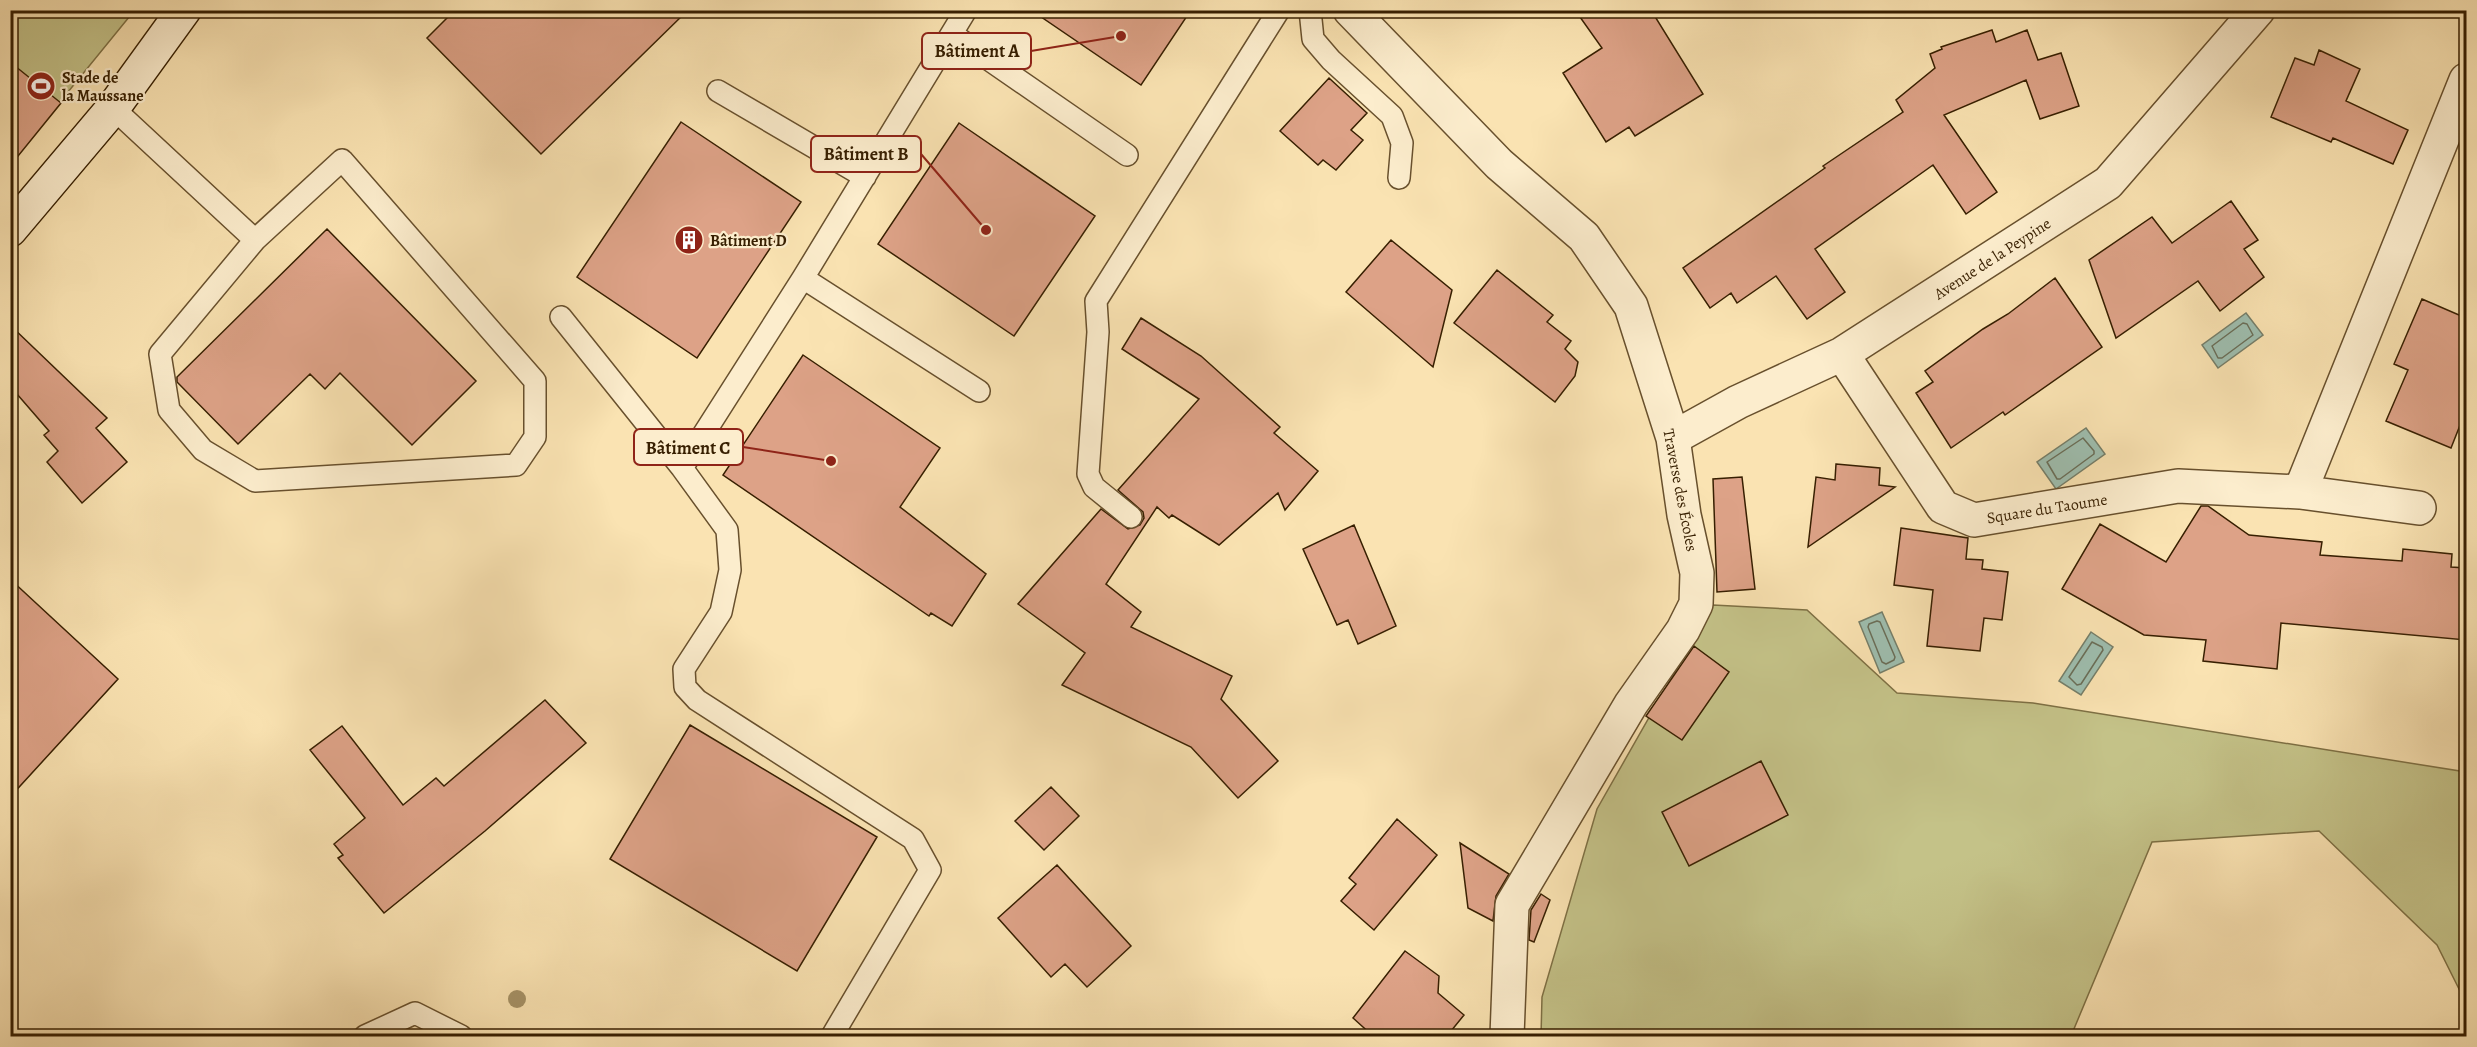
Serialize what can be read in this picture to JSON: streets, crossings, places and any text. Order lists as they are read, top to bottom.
{
  "streets": {
    "street": ["Avenue de la Peypine", "Traverse des Écoles", "Square du Taoume"]
  },
  "crossings": [
    ["Avenue de la Peypine", "Traverse des Écoles"],
    ["Avenue de la Peypine", "Square du Taoume"]
  ],
  "places": {
    "other": ["Bâtiment A", "Bâtiment B", "Bâtiment C"],
    "sports": ["Stade de la Maussane"],
    "building": ["Bâtiment D"]
  }
}
